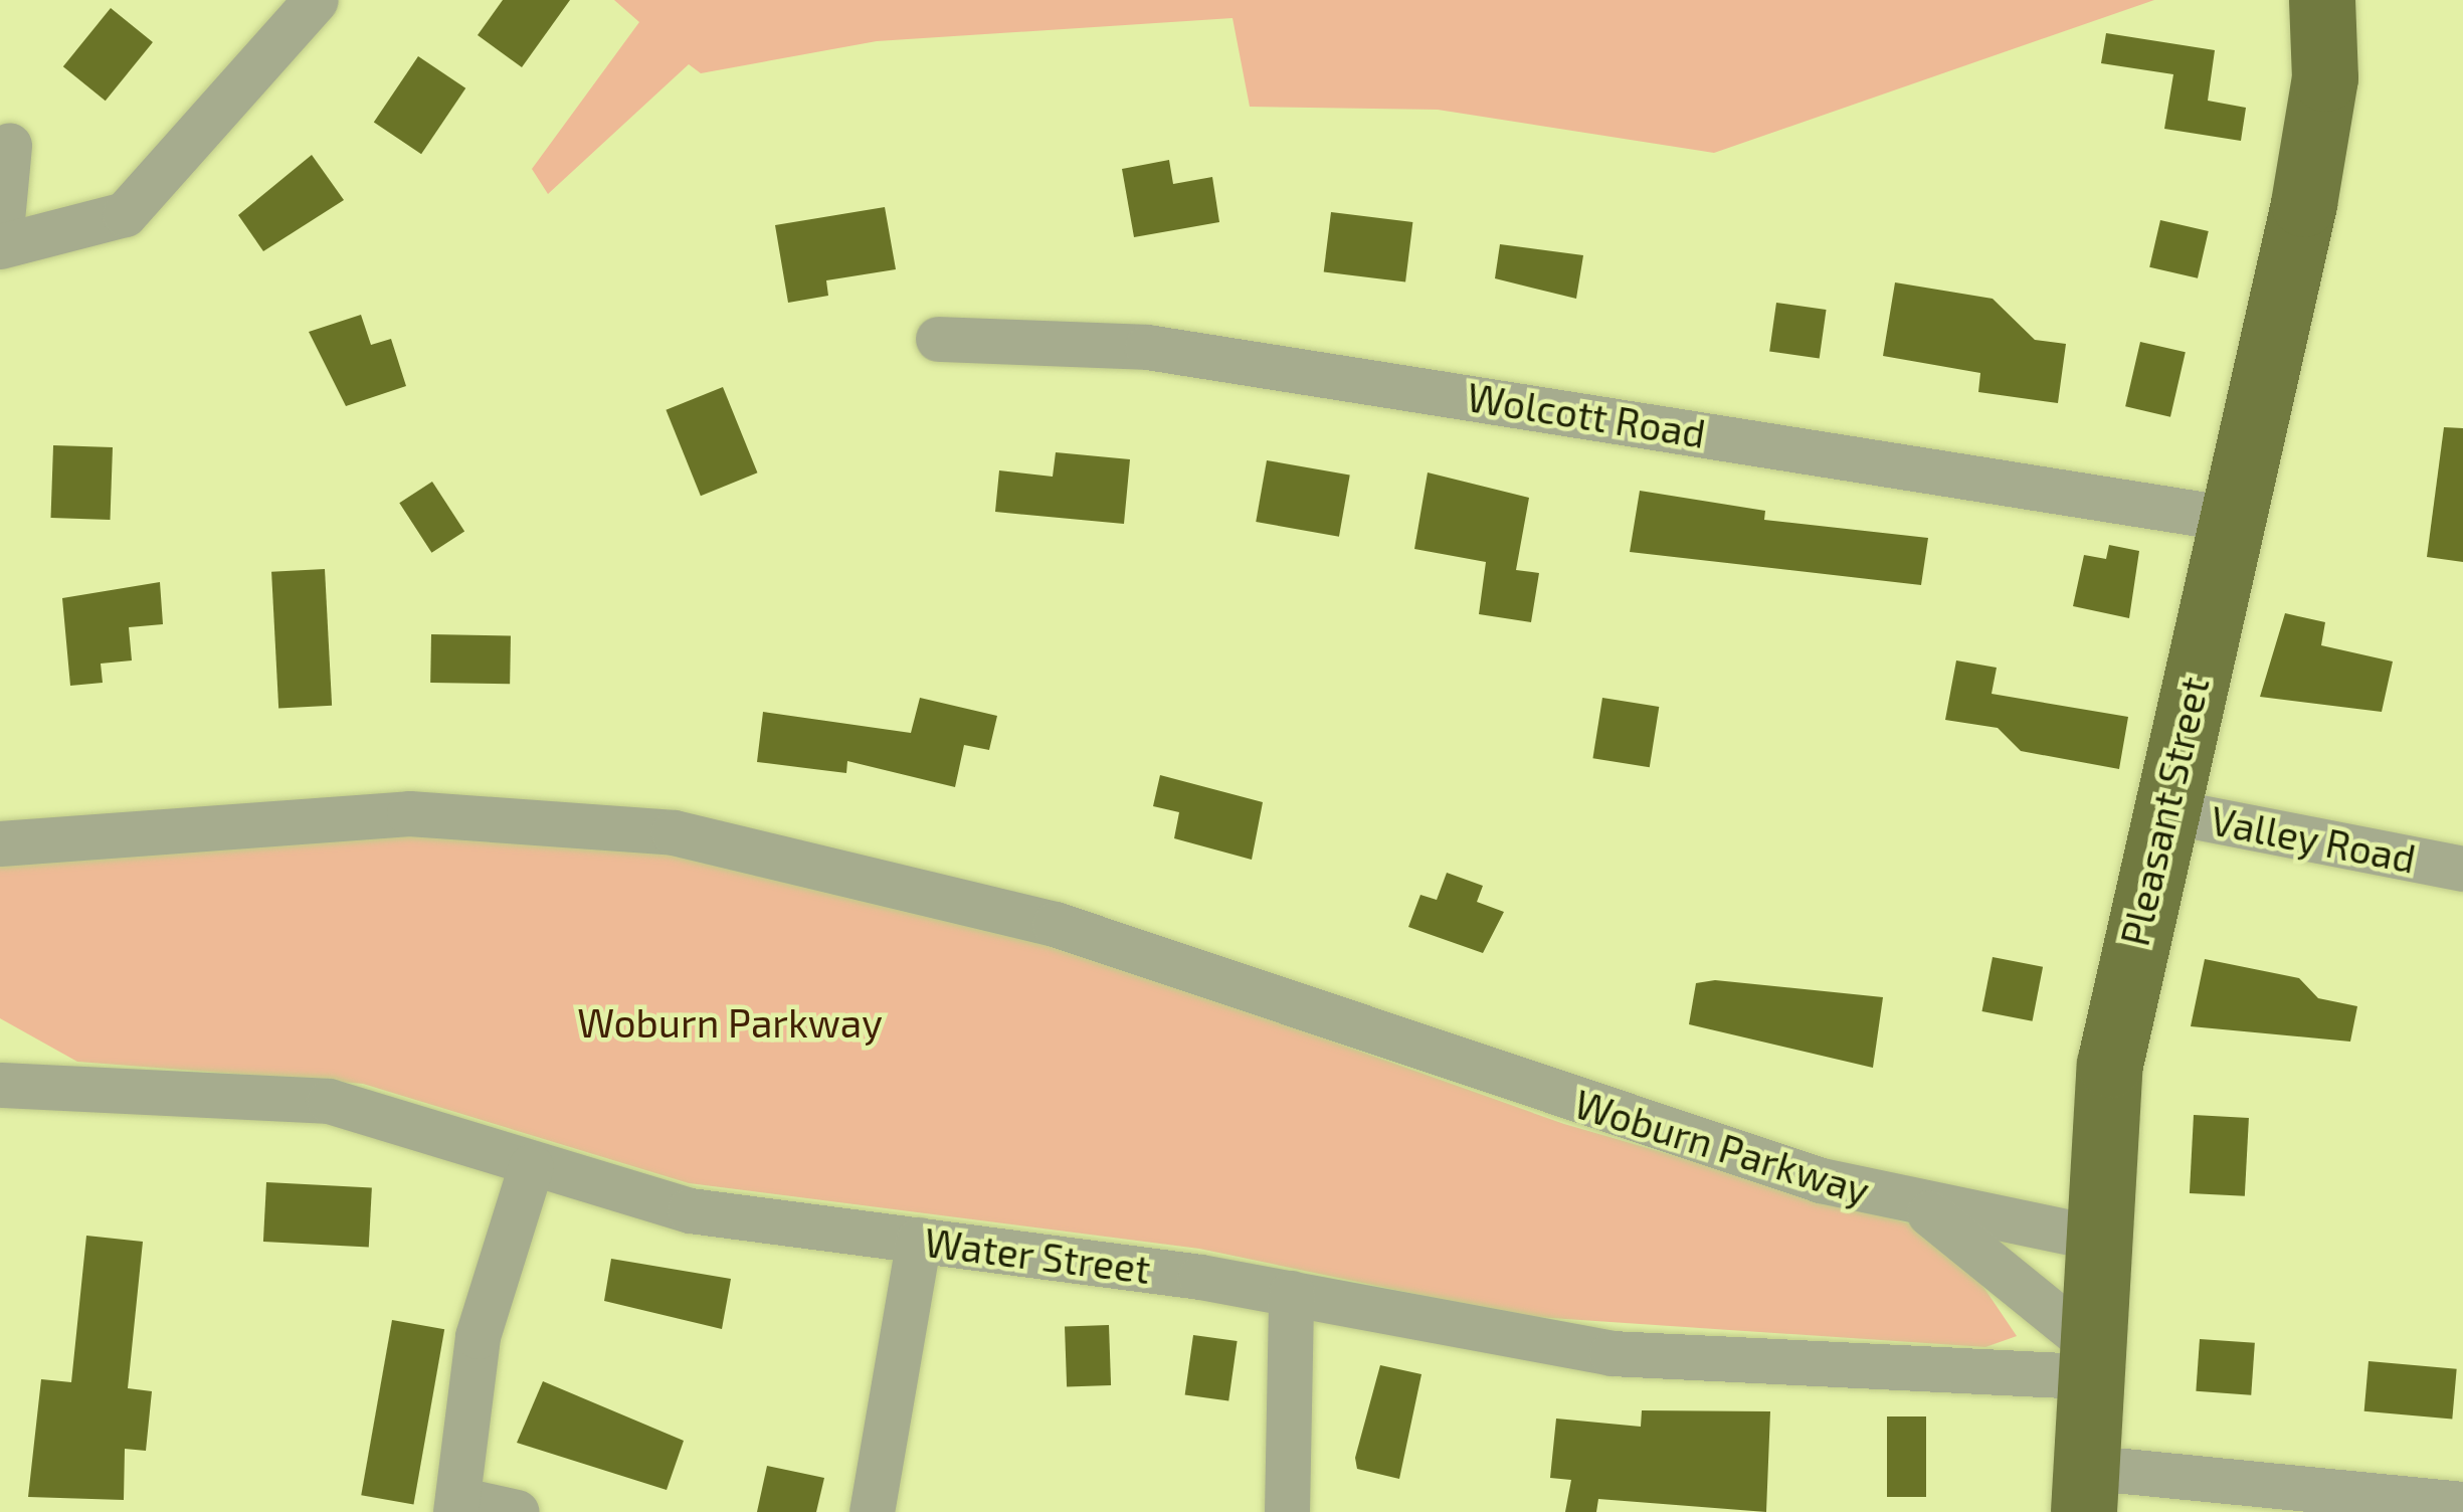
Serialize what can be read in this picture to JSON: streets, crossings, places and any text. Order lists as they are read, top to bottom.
{
  "streets": {
    "main road": ["Pleasant Street"],
    "street": [
      "Wolcott Road",
      "Valley Road",
      "Woburn Parkway",
      "Water Street"
    ]
  },
  "crossings": [
    ["Wolcott Road", "Pleasant Street"],
    ["Pleasant Street", "Valley Road"],
    ["Pleasant Street", "Woburn Parkway"],
    ["Pleasant Street", "Water Street"],
    ["Woburn Parkway", "Water Street"]
  ],
  "parks": ["Woburn Parkway"]
}
